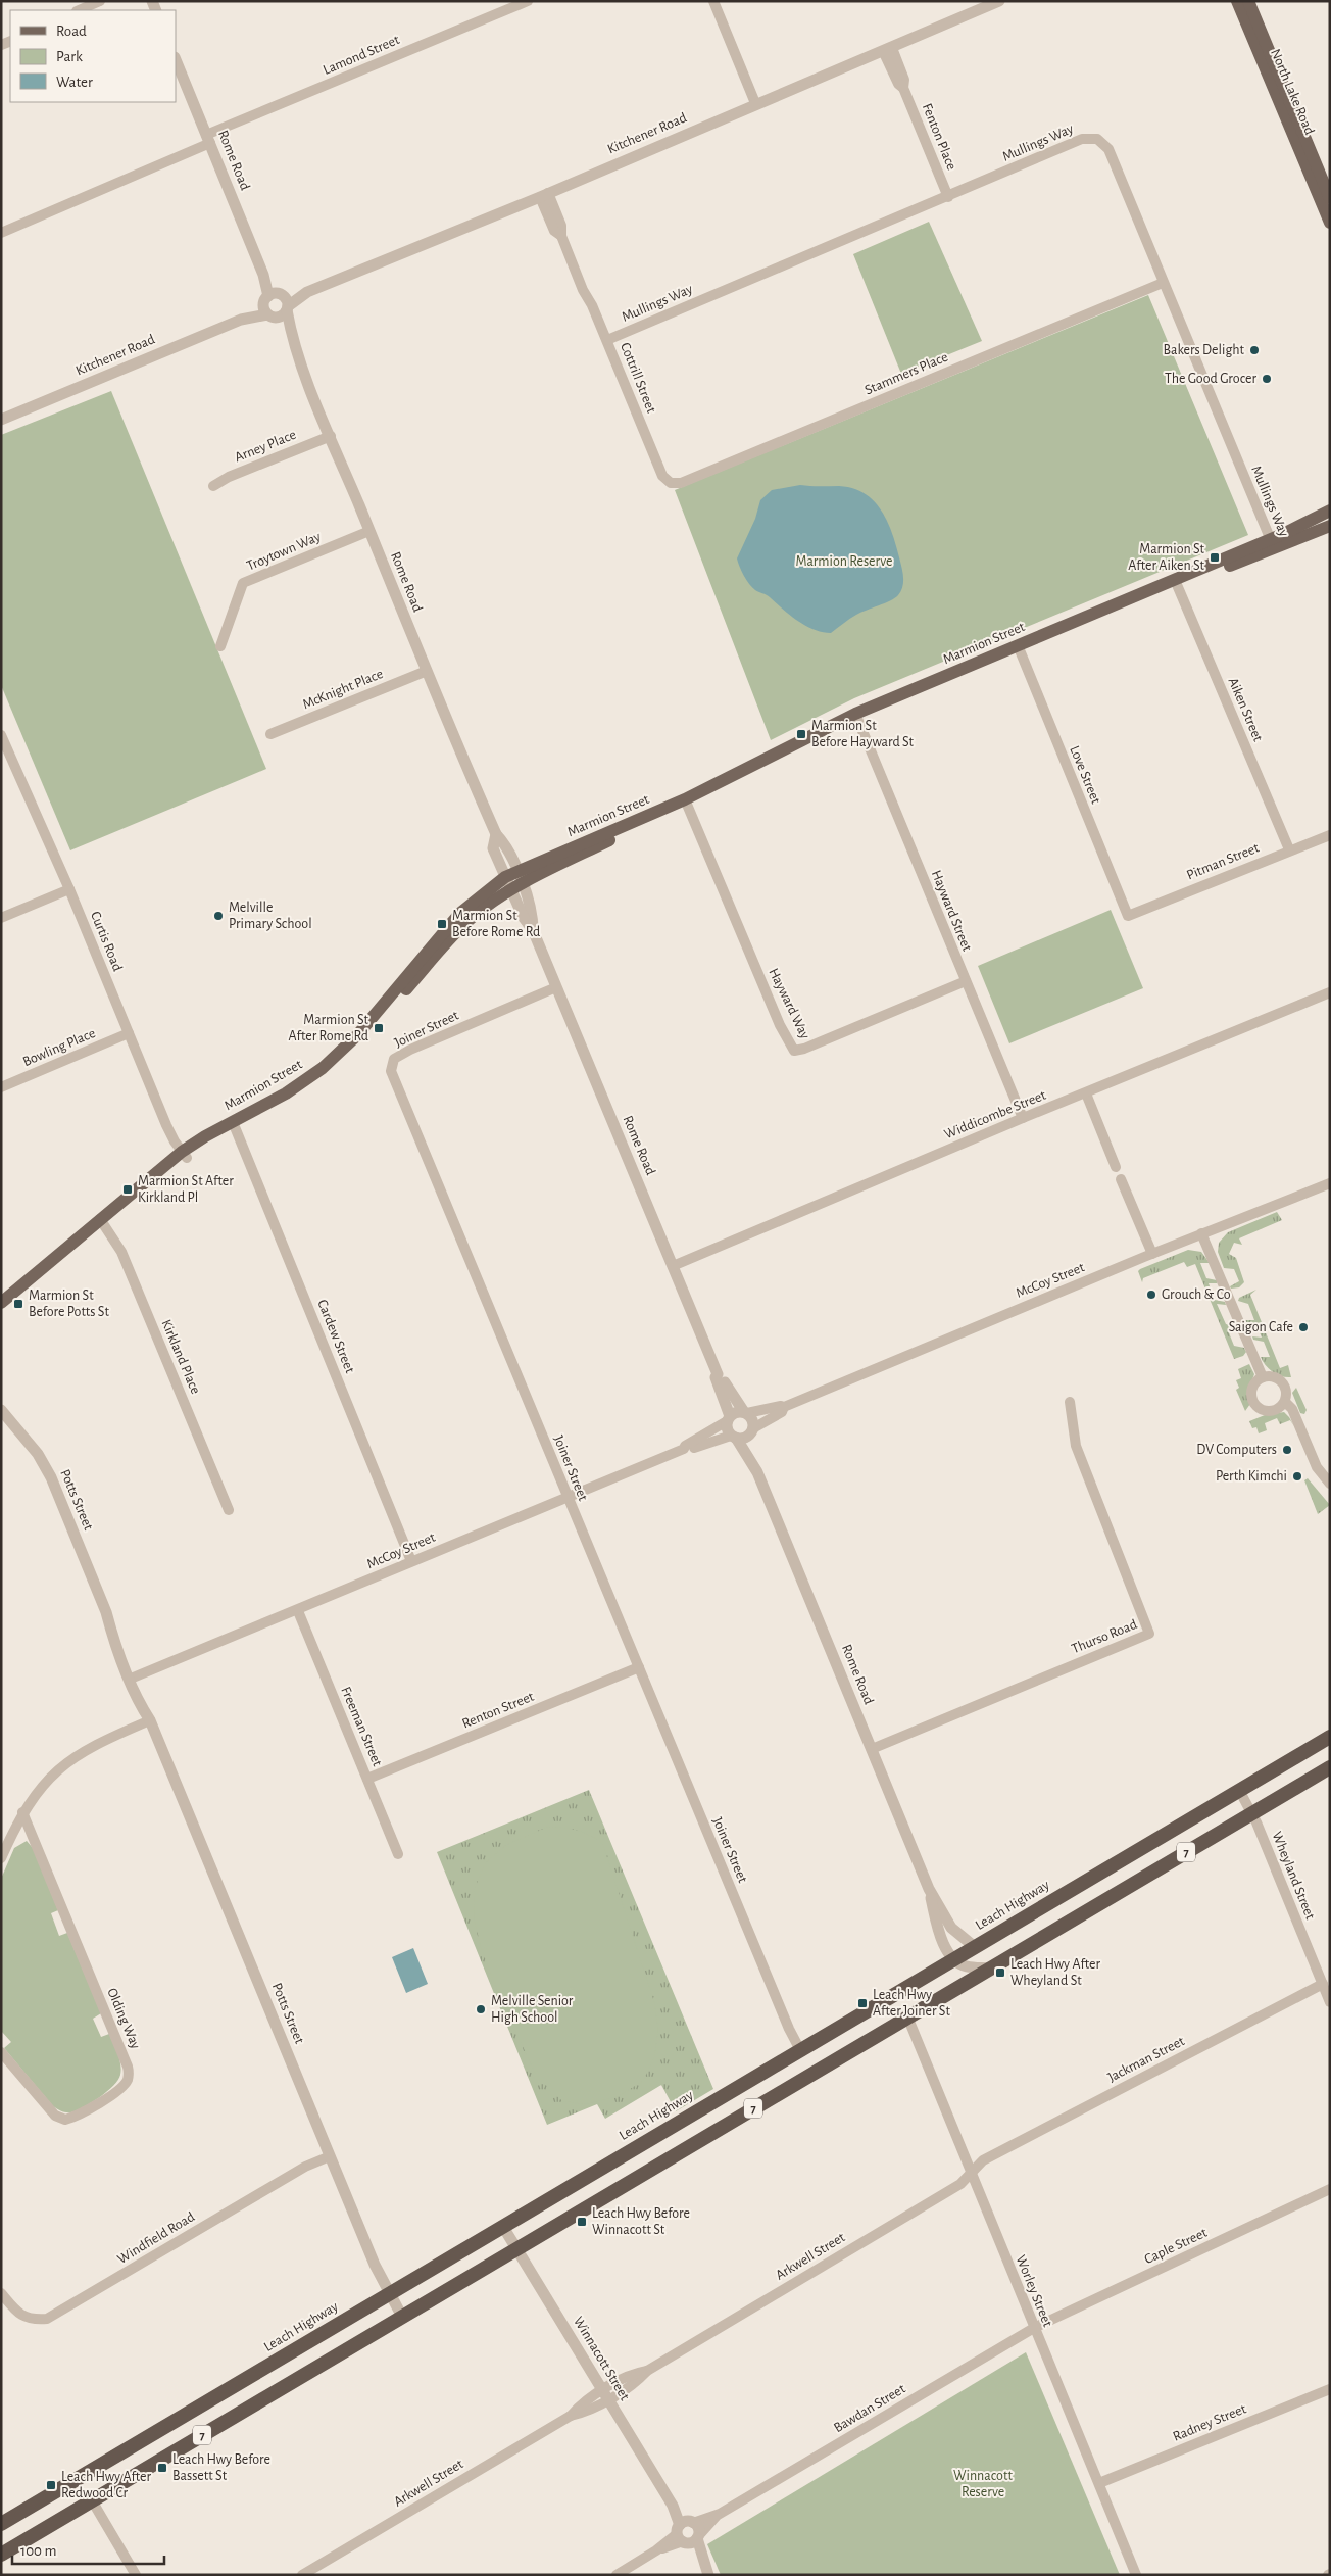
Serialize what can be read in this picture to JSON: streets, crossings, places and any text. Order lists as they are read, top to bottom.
{
  "streets": {
    "highway": ["7", "Leach Highway"],
    "main road": ["North Lake Road", "Marmion Street"],
    "street": [
      "Lamond Street",
      "Kitchener Road",
      "Fenton Place",
      "Mullings Way",
      "Rome Road",
      "Stammers Place",
      "Cottrill Street",
      "Arney Place",
      "Troytown Way",
      "McKnight Place",
      "Aiken Street",
      "Love Street",
      "Pitman Street",
      "Hayward Street",
      "Curtis Road",
      "Hayward Way",
      "Joiner Street",
      "Bowling Place",
      "Widdicombe Street",
      "McCoy Street",
      "Cardew Street",
      "Kirkland Place",
      "Potts Street",
      "Thurso Road",
      "Renton Street",
      "Freeman Street",
      "Wheyland Street",
      "Olding Way",
      "Jackman Street",
      "Windfield Road",
      "Caple Street",
      "Arkwell Street",
      "Worley Street",
      "Winnacott Street",
      "Bawdan Street",
      "Radney Street"
    ]
  },
  "crossings": [
    ["Lamond Street", "Rome Road"],
    ["Kitchener Road", "Fenton Place"],
    ["Kitchener Road", "Rome Road"],
    ["Kitchener Road", "Cottrill Street"],
    ["Fenton Place", "Mullings Way"],
    ["Mullings Way", "Stammers Place"],
    ["Mullings Way", "Cottrill Street"],
    ["Mullings Way", "Marmion Street"],
    ["Rome Road", "Arney Place"],
    ["Rome Road", "Troytown Way"],
    ["Rome Road", "Marmion Street"],
    ["Rome Road", "McKnight Place"],
    ["Rome Road", "Joiner Street"],
    ["Rome Road", "Widdicombe Street"],
    ["Rome Road", "McCoy Street"],
    ["Rome Road", "Thurso Road"],
    ["Rome Road", "Leach Highway"],
    ["Stammers Place", "Cottrill Street"],
    ["Marmion Street", "Aiken Street"],
    ["Marmion Street", "Love Street"],
    ["Marmion Street", "Hayward Street"],
    ["Marmion Street", "Curtis Road"],
    ["Marmion Street", "Hayward Way"],
    ["Marmion Street", "Cardew Street"],
    ["Marmion Street", "Kirkland Place"],
    ["Aiken Street", "Pitman Street"],
    ["Love Street", "Pitman Street"],
    ["Hayward Street", "Hayward Way"],
    ["Hayward Street", "Widdicombe Street"],
    ["Curtis Road", "Bowling Place"],
    ["Joiner Street", "McCoy Street"],
    ["Joiner Street", "Renton Street"],
    ["Joiner Street", "Leach Highway"],
    ["McCoy Street", "Cardew Street"],
    ["McCoy Street", "Potts Street"],
    ["McCoy Street", "Freeman Street"],
    ["Potts Street", "7"],
    ["Potts Street", "Leach Highway"],
    ["Potts Street", "Windfield Road"],
    ["Renton Street", "Freeman Street"],
    ["7", "Wheyland Street"],
    ["7", "Worley Street"],
    ["7", "Winnacott Street"],
    ["Wheyland Street", "Leach Highway"],
    ["Wheyland Street", "Jackman Street"],
    ["Leach Highway", "Winnacott Street"],
    ["Jackman Street", "Arkwell Street"],
    ["Caple Street", "Worley Street"],
    ["Caple Street", "Bawdan Street"],
    ["Arkwell Street", "Worley Street"],
    ["Arkwell Street", "Winnacott Street"],
    ["Worley Street", "Bawdan Street"],
    ["Worley Street", "Radney Street"],
    ["Winnacott Street", "Bawdan Street"]
  ],
  "parks": ["Marmion Reserve", "Winnacott Reserve"],
  "places": {
    "other": [
      "Bakers Delight",
      "The Good Grocer",
      "Melville Primary School",
      "Grouch & Co",
      "Saigon Cafe",
      "DV Computers",
      "Perth Kimchi",
      "Melville Senior High School"
    ],
    "transit": [
      "Marmion St After Aiken St",
      "Marmion St Before Hayward St",
      "Marmion St Before Rome Rd",
      "Marmion St After Rome Rd",
      "Marmion St After Kirkland Pl",
      "Marmion St Before Potts St",
      "Leach Hwy After Wheyland St",
      "Leach Hwy After Joiner St",
      "Leach Hwy Before Winnacott St",
      "Leach Hwy Before Bassett St",
      "Leach Hwy After Redwood Cr"
    ]
  },
  "legend": ["Road", "Park", "Water"],
  "scale_bar": "100 m"
}
